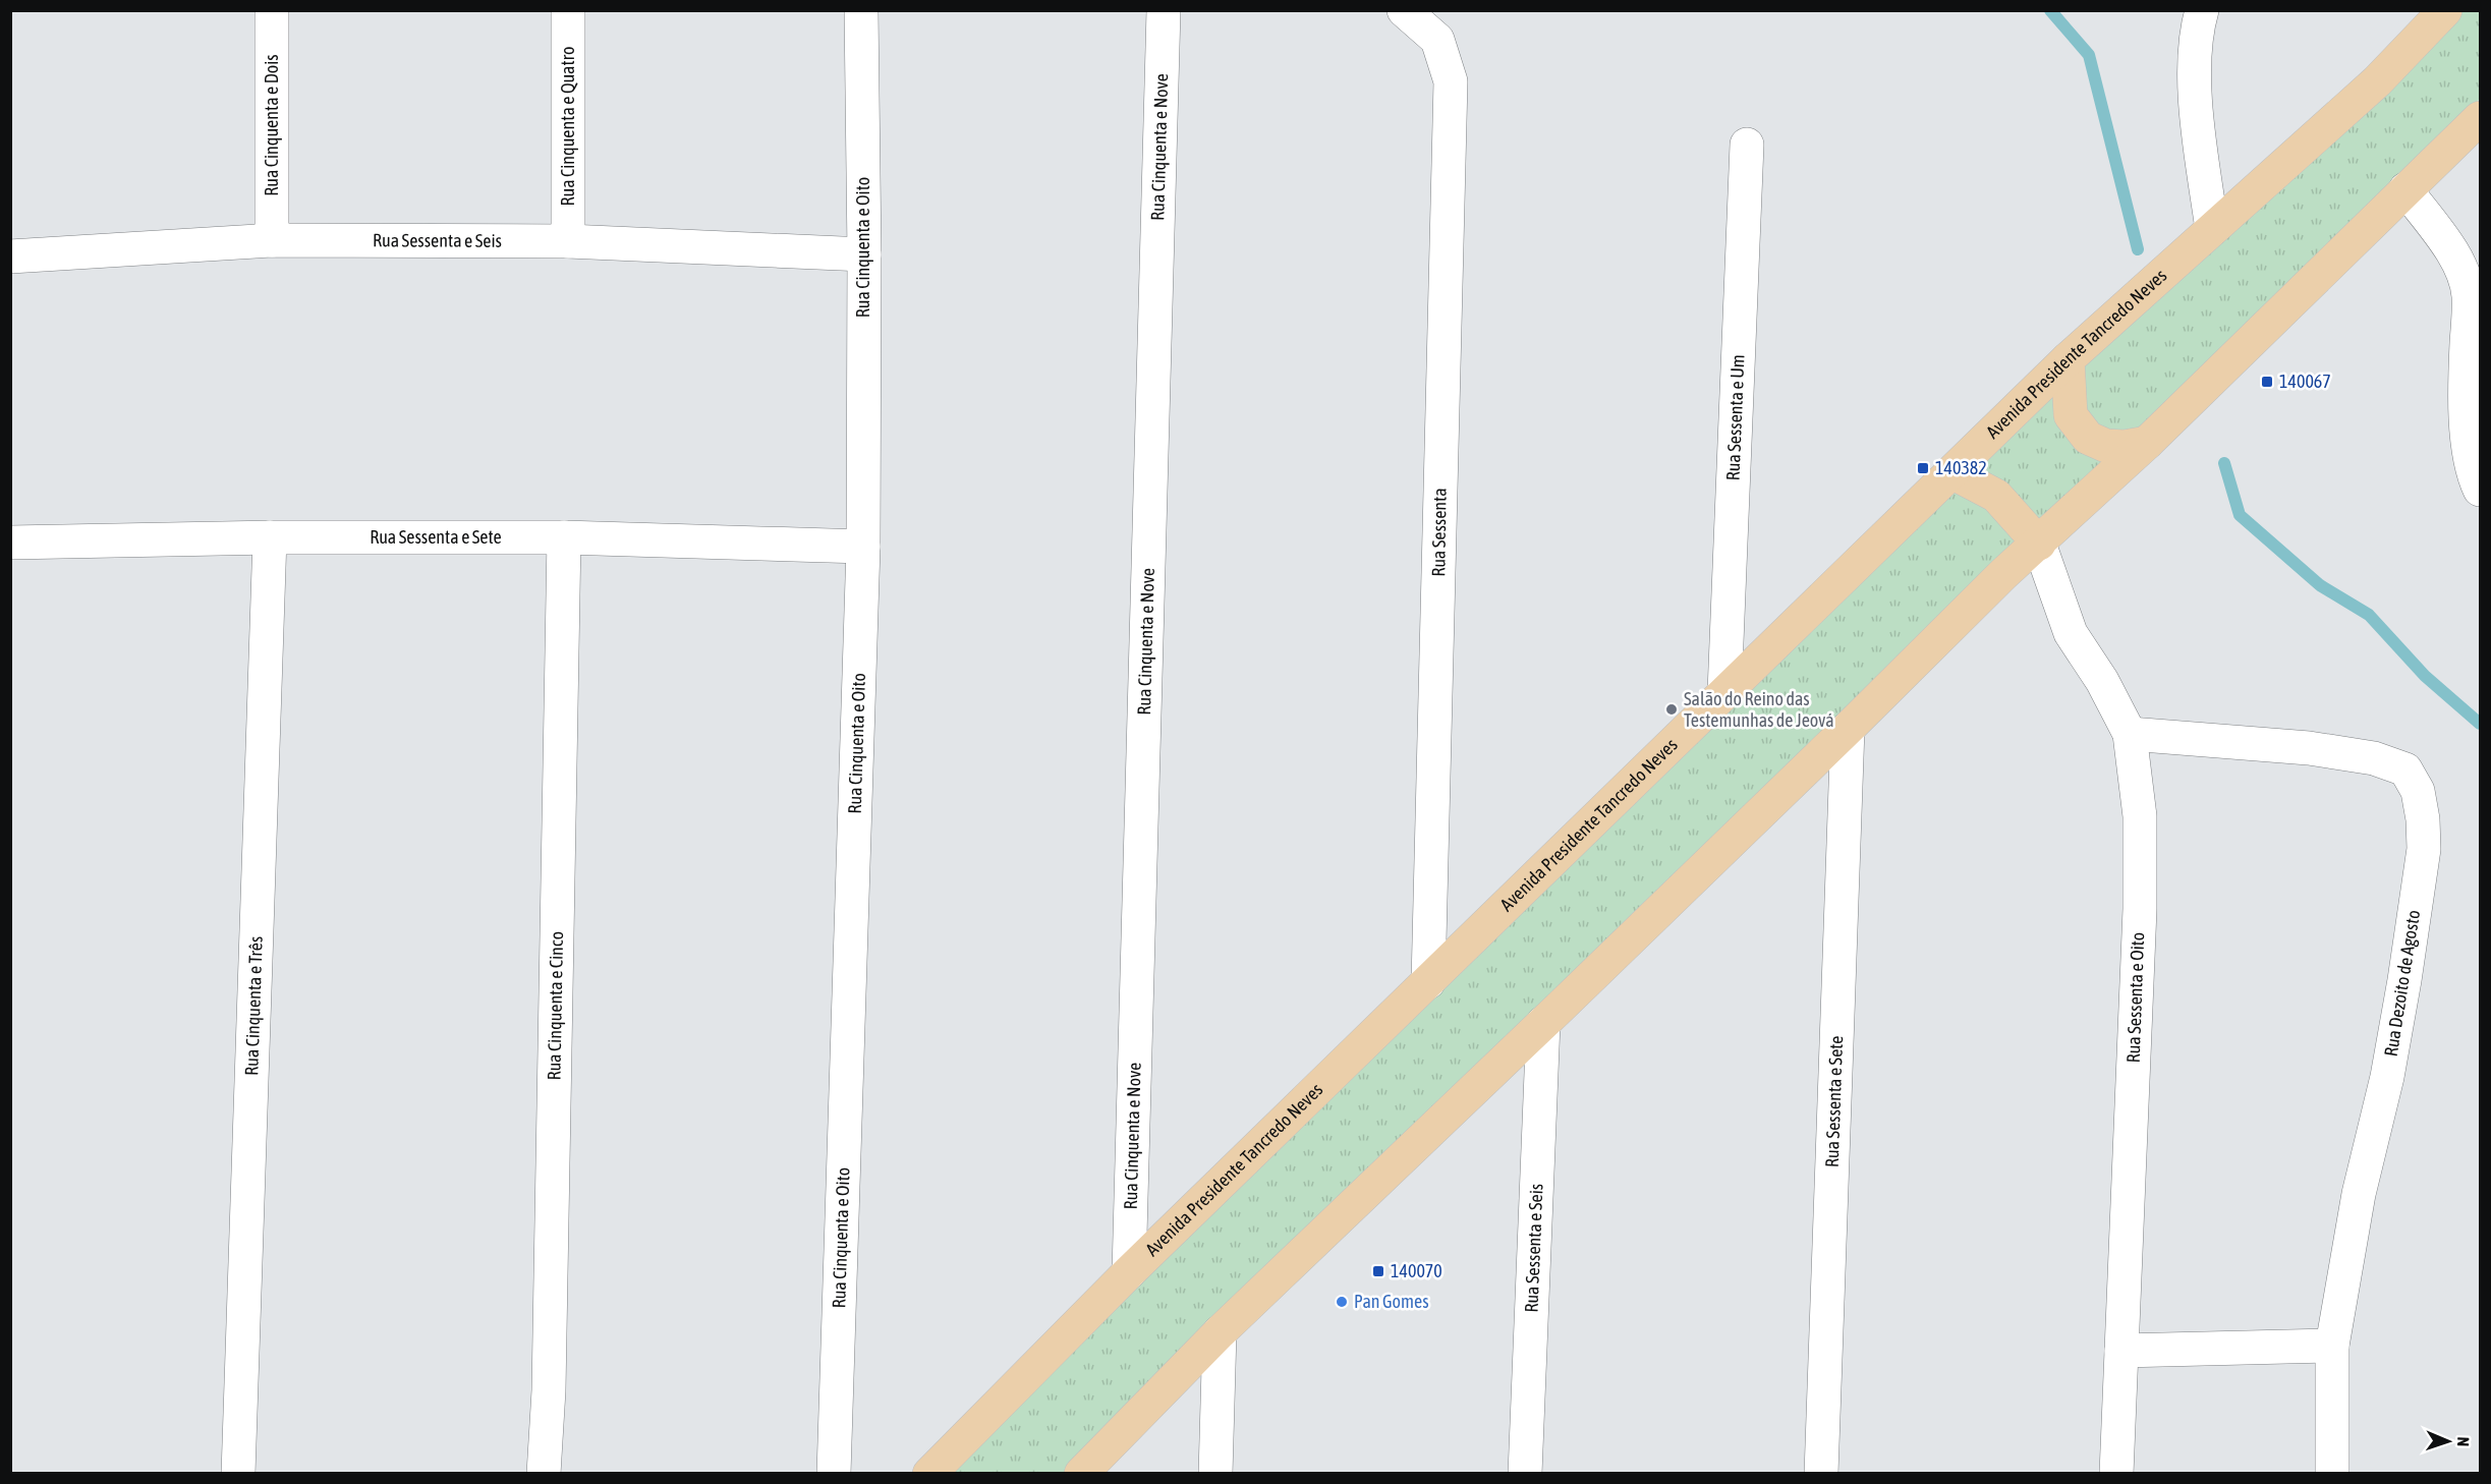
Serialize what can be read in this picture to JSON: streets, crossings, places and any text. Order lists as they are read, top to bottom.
{
  "streets": {
    "main road": ["Avenida Presidente Tancredo Neves"],
    "street": [
      "Rua Cinquenta e Dois",
      "Rua Cinquenta e Quatro",
      "Rua Cinquenta e Nove",
      "Rua Sessenta e Seis",
      "Rua Cinquenta e Oito",
      "Rua Sessenta e Um",
      "Rua Sessenta",
      "Rua Sessenta e Sete",
      "Rua Dezoito de Agosto",
      "Rua Sessenta e Oito",
      "Rua Cinquenta e Três",
      "Rua Cinquenta e Cinco"
    ]
  },
  "crossings": [
    ["Rua Cinquenta e Dois", "Rua Sessenta e Seis"],
    ["Rua Cinquenta e Quatro", "Rua Sessenta e Seis"],
    ["Rua Cinquenta e Nove", "Avenida Presidente Tancredo Neves"],
    ["Rua Sessenta e Seis", "Rua Cinquenta e Oito"],
    ["Rua Cinquenta e Oito", "Rua Sessenta e Sete"],
    ["Avenida Presidente Tancredo Neves", "Rua Sessenta e Um"],
    ["Avenida Presidente Tancredo Neves", "Rua Sessenta"],
    ["Rua Sessenta e Sete", "Rua Cinquenta e Três"],
    ["Rua Sessenta e Sete", "Rua Cinquenta e Cinco"],
    ["Rua Dezoito de Agosto", "Rua Sessenta e Oito"]
  ],
  "places": {
    "transit": ["140067", "140382", "140070"],
    "other": ["Salão do Reino das Testemunhas de Jeová", "Pan Gomes"]
  },
  "north": "right"
}
